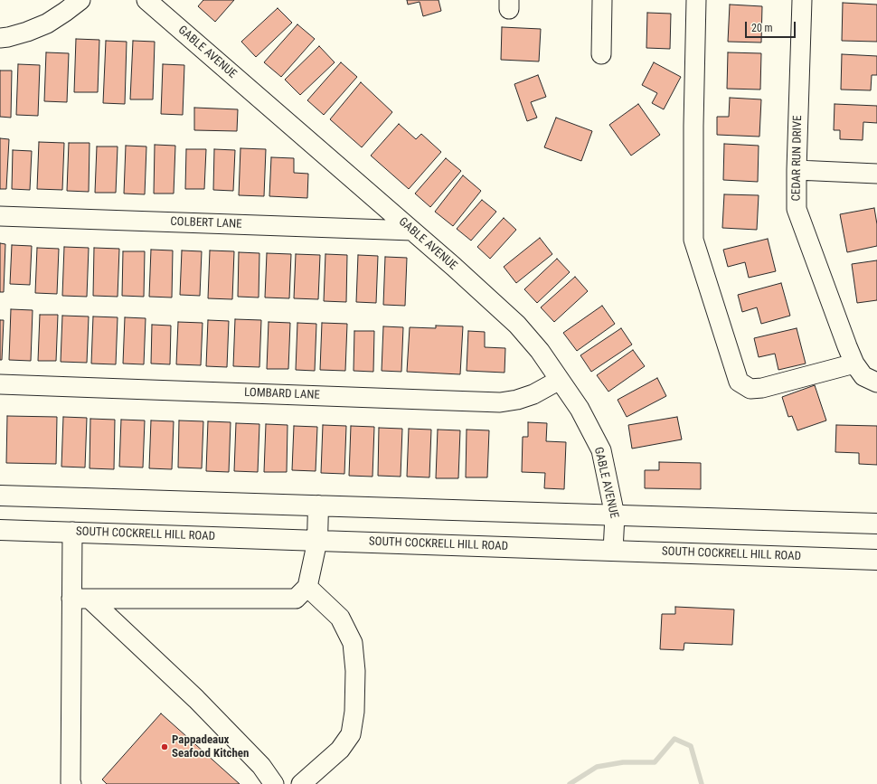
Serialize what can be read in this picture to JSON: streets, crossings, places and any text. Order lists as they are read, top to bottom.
{
  "streets": {
    "main road": ["SOUTH COCKRELL HILL ROAD"],
    "street": [
      "GABLE AVENUE",
      "CEDAR RUN DRIVE",
      "COLBERT LANE",
      "LOMBARD LANE"
    ]
  },
  "crossings": [
    ["GABLE AVENUE", "COLBERT LANE"],
    ["GABLE AVENUE", "LOMBARD LANE"],
    ["GABLE AVENUE", "SOUTH COCKRELL HILL ROAD"]
  ],
  "places": ["Pappadeaux Seafood Kitchen"],
  "scale_bar": "20 m"
}
